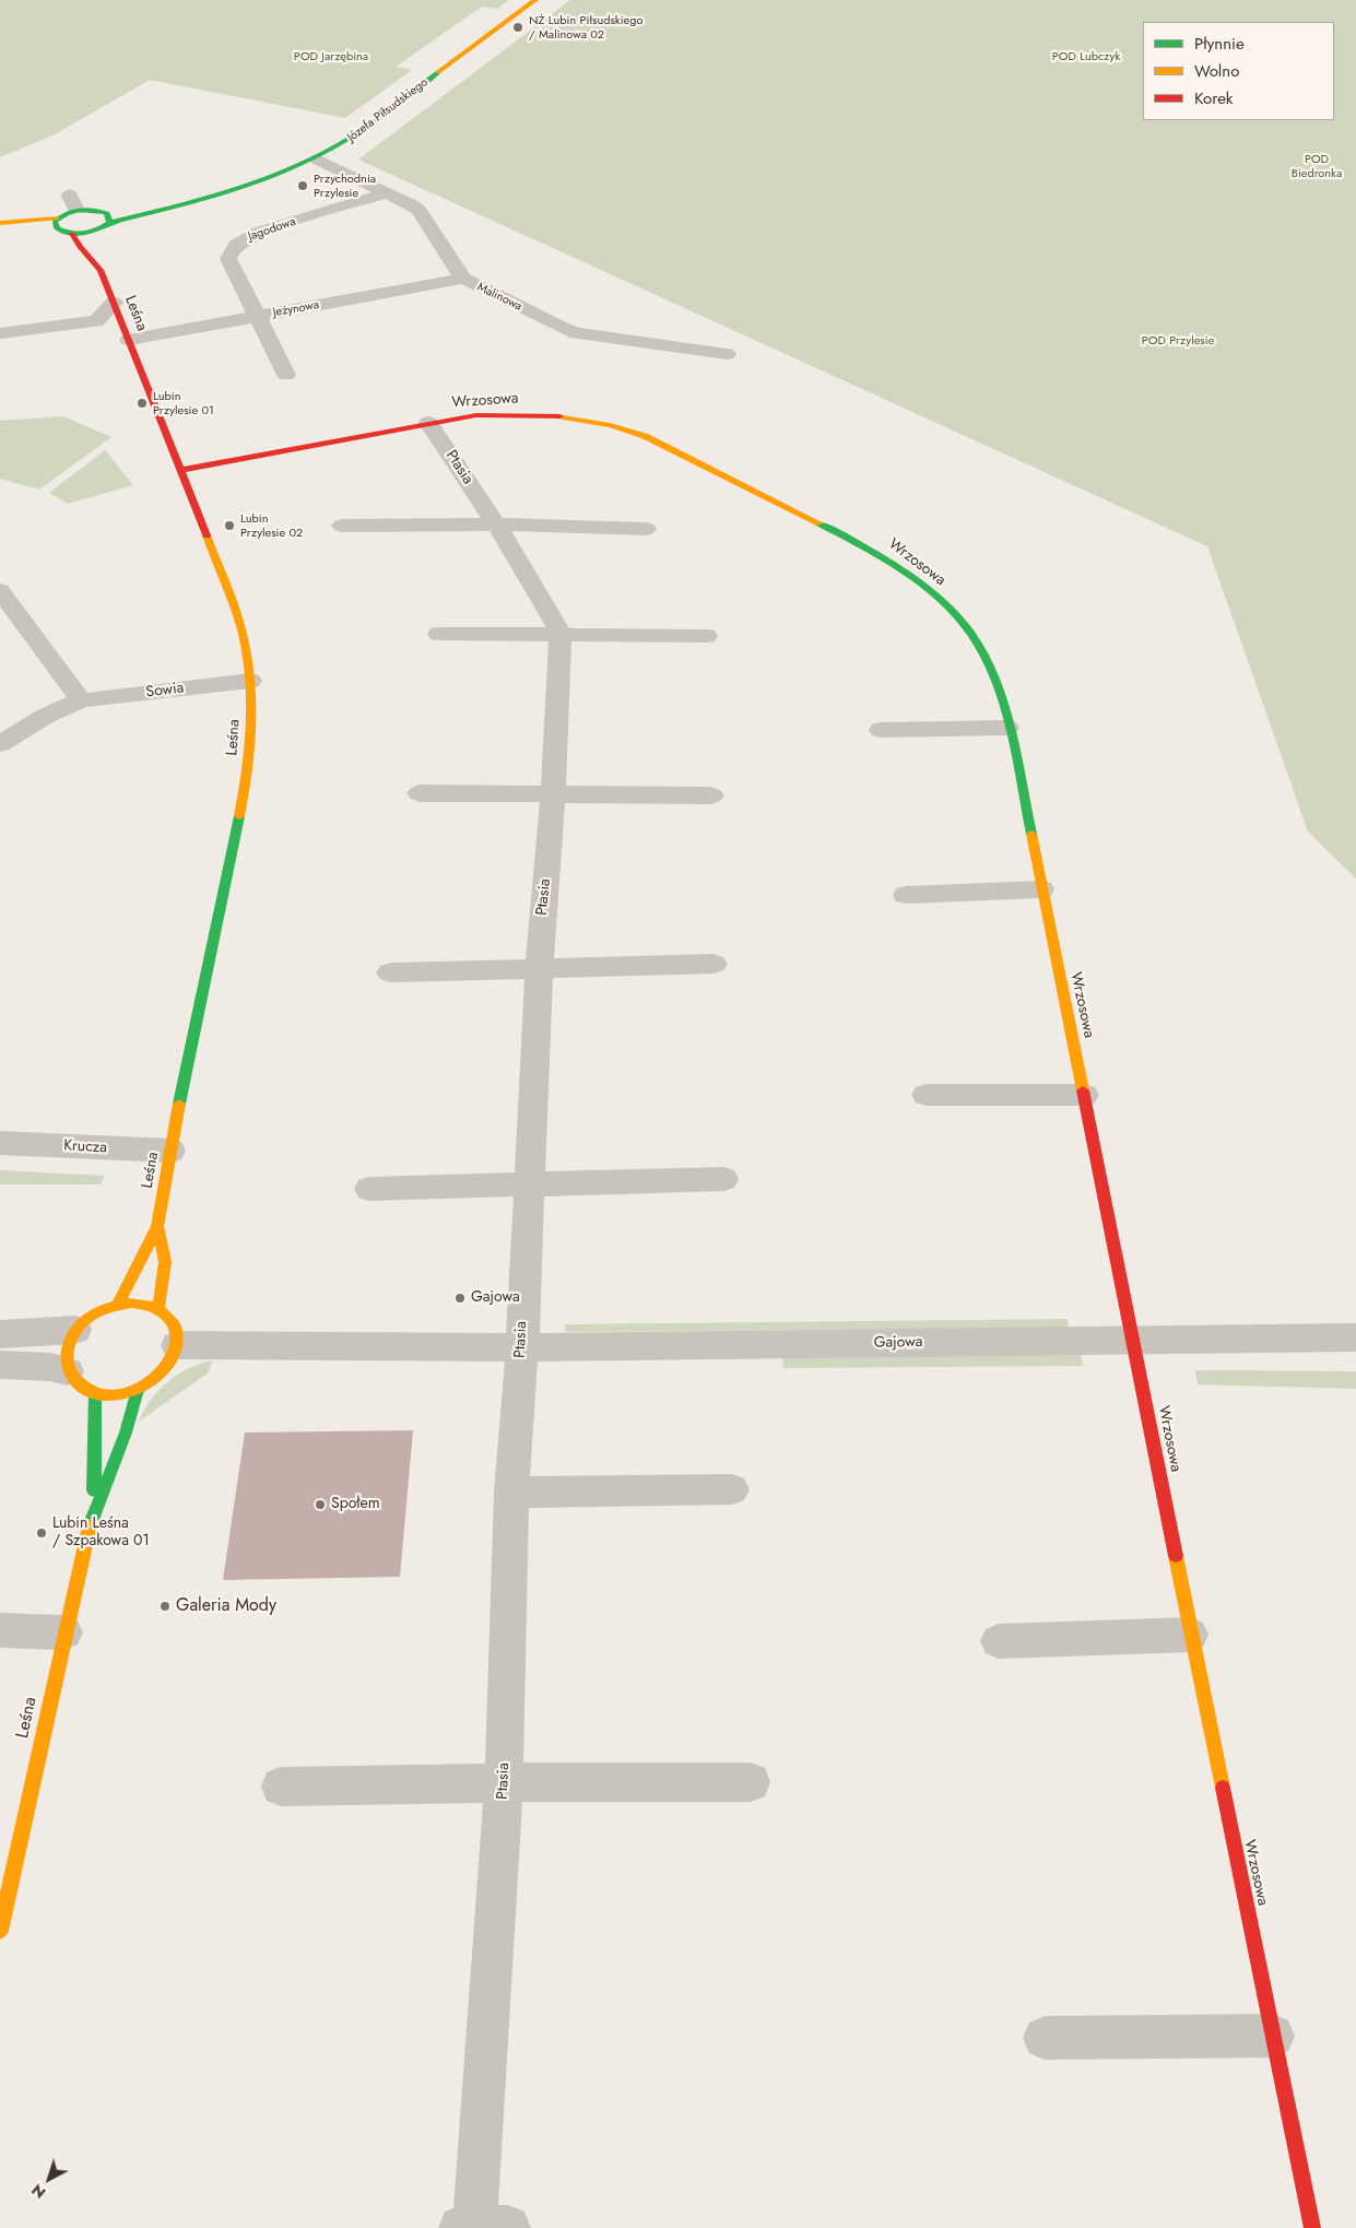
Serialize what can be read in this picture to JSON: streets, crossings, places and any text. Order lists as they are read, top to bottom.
{
  "streets": {
    "street": [
      "Józefa Piłsudskiego",
      "Jagodowa",
      "Malinowa",
      "Jeżynowa",
      "Leśna",
      "Wrzosowa",
      "Ptasia",
      "Sowia",
      "Krucza",
      "Gajowa"
    ]
  },
  "crossings": [
    ["Józefa Piłsudskiego", "Malinowa"],
    ["Józefa Piłsudskiego", "Leśna"],
    ["Jagodowa", "Malinowa"],
    ["Jagodowa", "Jeżynowa"],
    ["Malinowa", "Jeżynowa"],
    ["Jeżynowa", "Leśna"],
    ["Leśna", "Wrzosowa"],
    ["Leśna", "Sowia"],
    ["Leśna", "Krucza"],
    ["Leśna", "Gajowa"],
    ["Wrzosowa", "Ptasia"],
    ["Wrzosowa", "Gajowa"],
    ["Ptasia", "Gajowa"]
  ],
  "parks": [
    "POD Jarzębina",
    "POD Lubczyk",
    "POD Biedronka",
    "POD Przylesie"
  ],
  "places": [
    "NŻ Lubin Piłsudskiego / Malinowa 02",
    "Przychodnia Przylesie",
    "Lubin Przylesie 01",
    "Lubin Przylesie 02",
    "Gajowa",
    "Społem",
    "Lubin Leśna / Szpakowa 01",
    "Galeria Mody"
  ],
  "legend": ["Płynnie", "Wolno", "Korek"],
  "north": "bottom left"
}
